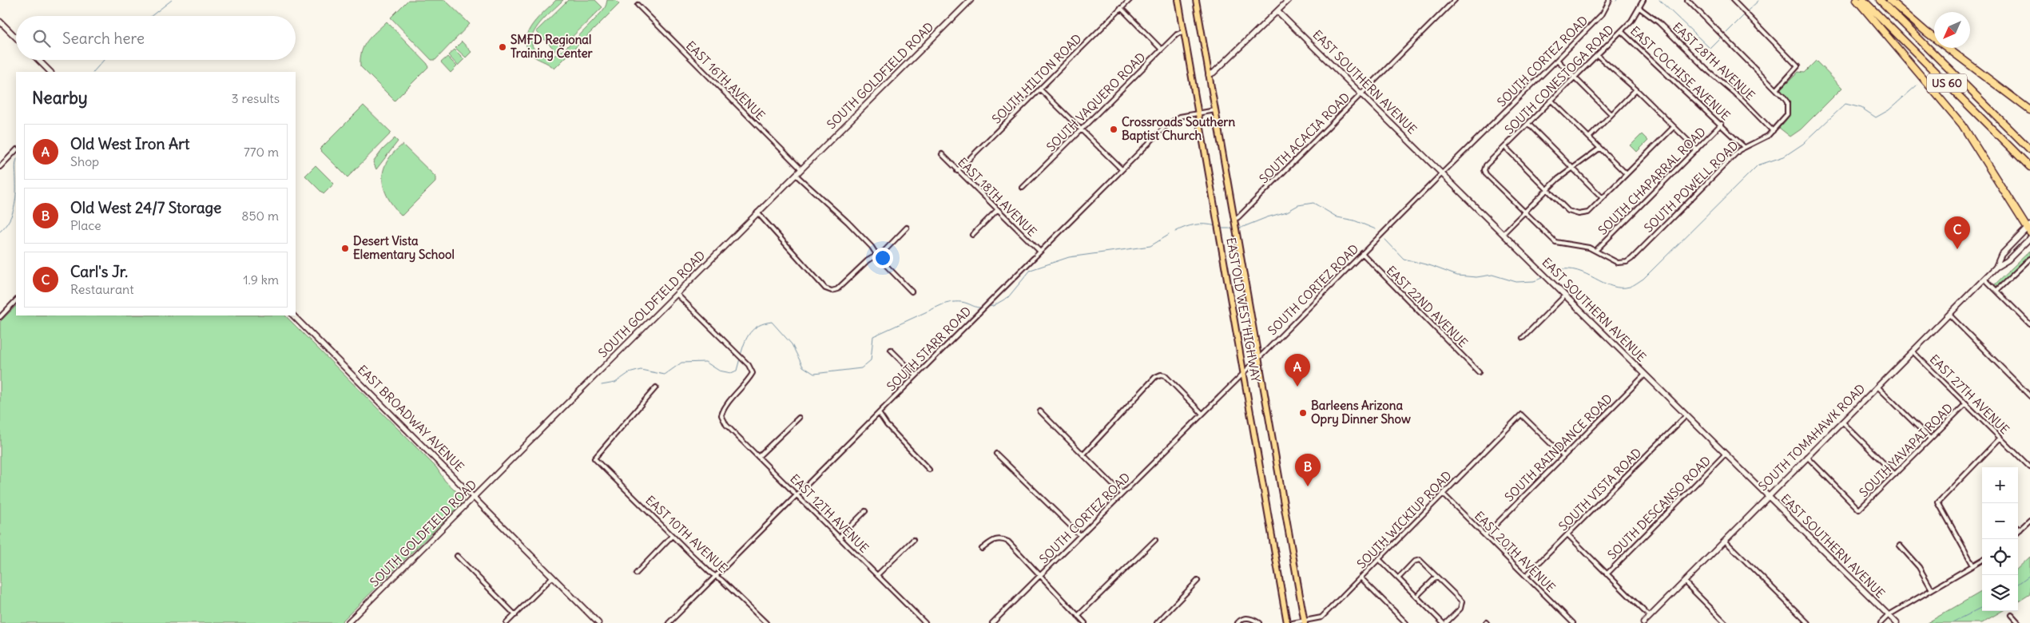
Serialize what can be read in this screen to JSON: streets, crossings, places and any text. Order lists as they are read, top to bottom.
{
  "streets": {
    "highway": ["US 60"],
    "main road": [
      "SOUTH GOLDFIELD ROAD",
      "EAST SOUTHERN AVENUE",
      "EAST OLD WEST HIGHWAY",
      "EAST BROADWAY AVENUE",
      "SOUTH TOMAHAWK ROAD"
    ],
    "street": [
      "SOUTH CORTEZ ROAD",
      "EAST 28TH AVENUE",
      "EAST COCHISE AVENUE",
      "SOUTH HILTON ROAD",
      "SOUTH CONESTOGA ROAD",
      "EAST 16TH AVENUE",
      "SOUTH VAQUERO ROAD",
      "SOUTH ACACIA ROAD",
      "SOUTH CHAPARRAL ROAD",
      "SOUTH POWELL ROAD",
      "EAST 18TH AVENUE",
      "EAST 22ND AVENUE",
      "SOUTH STARR ROAD",
      "EAST 27TH AVENUE",
      "SOUTH RAINDANCE ROAD",
      "SOUTH YAVAPAI ROAD",
      "SOUTH VISTA ROAD",
      "SOUTH DESCANSO ROAD",
      "EAST 12TH AVENUE",
      "SOUTH WICKIUP ROAD",
      "EAST 10TH AVENUE",
      "EAST 20TH AVENUE"
    ]
  },
  "crossings": [
    ["SOUTH CORTEZ ROAD", "EAST SOUTHERN AVENUE"],
    ["SOUTH CORTEZ ROAD", "EAST 22ND AVENUE"],
    ["SOUTH CORTEZ ROAD", "EAST OLD WEST HIGHWAY"],
    ["EAST 28TH AVENUE", "SOUTH CONESTOGA ROAD"],
    ["EAST 28TH AVENUE", "SOUTH POWELL ROAD"],
    ["EAST COCHISE AVENUE", "SOUTH CONESTOGA ROAD"],
    ["EAST COCHISE AVENUE", "SOUTH CHAPARRAL ROAD"],
    ["EAST COCHISE AVENUE", "SOUTH POWELL ROAD"],
    ["SOUTH GOLDFIELD ROAD", "EAST 16TH AVENUE"],
    ["SOUTH GOLDFIELD ROAD", "EAST BROADWAY AVENUE"],
    ["SOUTH GOLDFIELD ROAD", "EAST 12TH AVENUE"],
    ["SOUTH HILTON ROAD", "EAST 18TH AVENUE"],
    ["EAST SOUTHERN AVENUE", "SOUTH ACACIA ROAD"],
    ["EAST SOUTHERN AVENUE", "SOUTH TOMAHAWK ROAD"],
    ["EAST SOUTHERN AVENUE", "SOUTH RAINDANCE ROAD"],
    ["EAST SOUTHERN AVENUE", "SOUTH VISTA ROAD"],
    ["EAST SOUTHERN AVENUE", "SOUTH DESCANSO ROAD"],
    ["SOUTH VAQUERO ROAD", "EAST OLD WEST HIGHWAY"],
    ["SOUTH ACACIA ROAD", "EAST OLD WEST HIGHWAY"],
    ["SOUTH CHAPARRAL ROAD", "SOUTH POWELL ROAD"],
    ["EAST 18TH AVENUE", "SOUTH STARR ROAD"],
    ["EAST OLD WEST HIGHWAY", "SOUTH STARR ROAD"],
    ["EAST OLD WEST HIGHWAY", "SOUTH WICKIUP ROAD"],
    ["SOUTH STARR ROAD", "EAST 12TH AVENUE"],
    ["SOUTH STARR ROAD", "EAST 10TH AVENUE"],
    ["EAST 27TH AVENUE", "SOUTH TOMAHAWK ROAD"],
    ["EAST 27TH AVENUE", "SOUTH YAVAPAI ROAD"],
    ["SOUTH TOMAHAWK ROAD", "SOUTH YAVAPAI ROAD"],
    ["SOUTH RAINDANCE ROAD", "SOUTH WICKIUP ROAD"],
    ["SOUTH RAINDANCE ROAD", "EAST 20TH AVENUE"],
    ["SOUTH VISTA ROAD", "EAST 20TH AVENUE"],
    ["SOUTH WICKIUP ROAD", "EAST 20TH AVENUE"]
  ],
  "places": [
    "SMFD Regional Training Center",
    "Crossroads Southern Baptist Church",
    "Desert Vista Elementary School",
    "Barleens Arizona Opry Dinner Show"
  ],
  "north": "bottom left",
  "page": {
    "search": "Search here",
    "heading": ["Nearby", "3 results"],
    "list": [
      {
        "mark": "A",
        "name": "Old West Iron Art",
        "note": "Shop",
        "value": "770 m"
      },
      {
        "mark": "B",
        "name": "Old West 24/7 Storage",
        "note": "Place",
        "value": "850 m"
      },
      {
        "mark": "C",
        "name": "Carl's Jr.",
        "note": "Restaurant",
        "value": "1.9 km"
      }
    ],
    "pins": ["C", "A", "B"],
    "map_buttons": ["+", "−"]
  }
}
